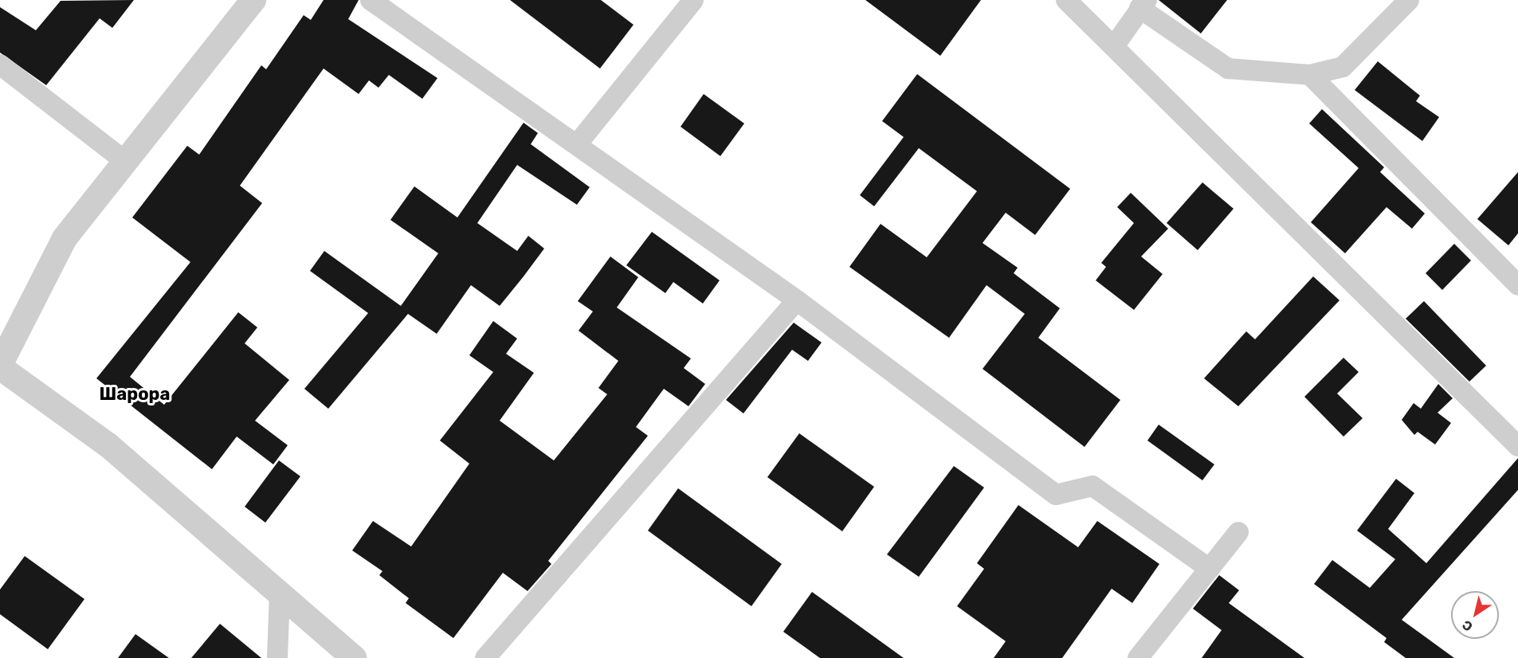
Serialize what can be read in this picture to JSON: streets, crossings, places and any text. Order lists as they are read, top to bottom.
{
  "districts": ["Шарора"],
  "north": "bottom left"
}
